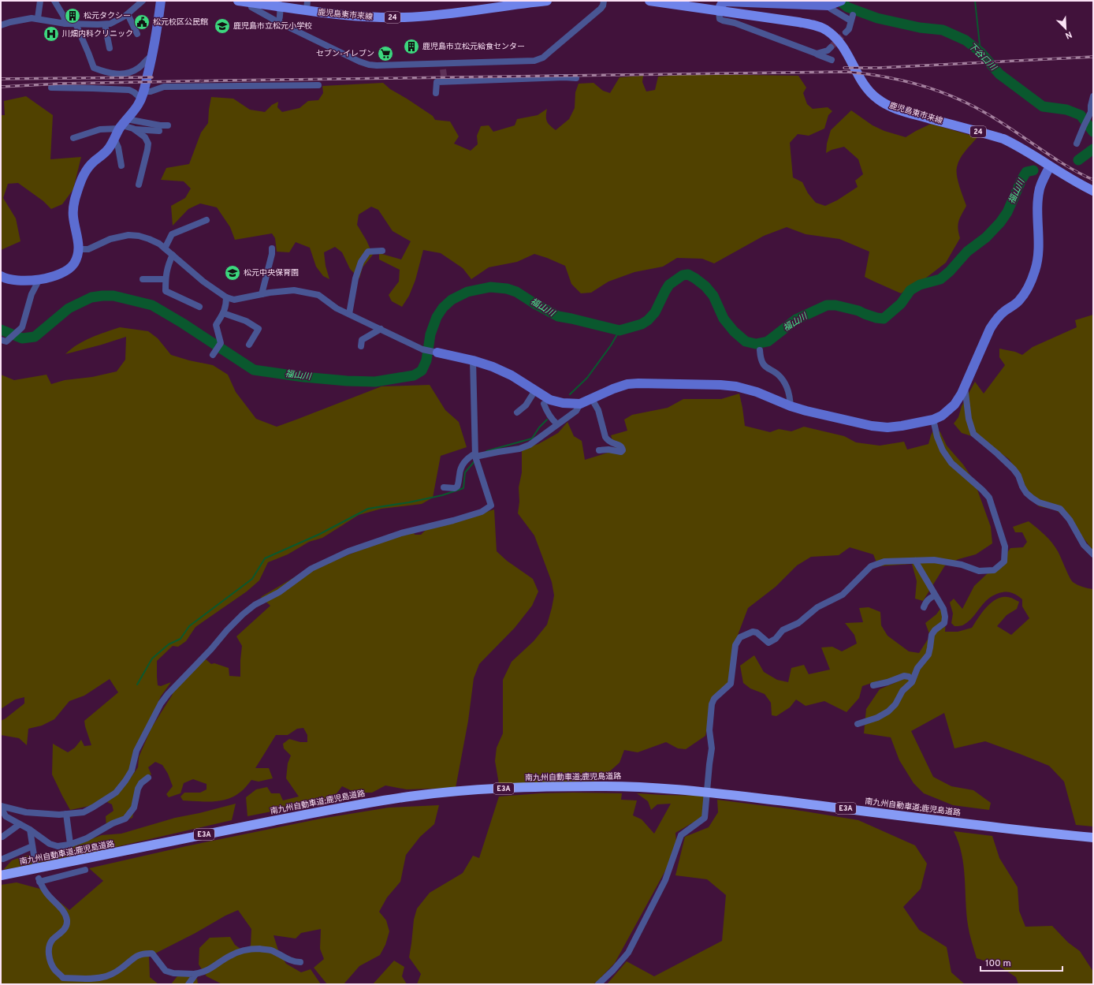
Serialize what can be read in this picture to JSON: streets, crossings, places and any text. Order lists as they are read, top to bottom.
{
  "streets": {
    "highway": ["南九州自動車道;鹿児島道路", "E3A"],
    "main road": ["鹿児島東市来線", "24"]
  },
  "water": ["下谷口川", "福山川"],
  "places": {
    "building": ["松元タクシー", "鹿児島市立松元給食センター"],
    "public building": ["松元校区公民館"],
    "school or university": ["鹿児島市立松元小学校", "松元中央保育園"],
    "hospital": ["川畑内科クリニック"],
    "supermarket": ["セブン-イレブン"]
  },
  "scale_bar": "100 m",
  "north": "bottom right"
}
